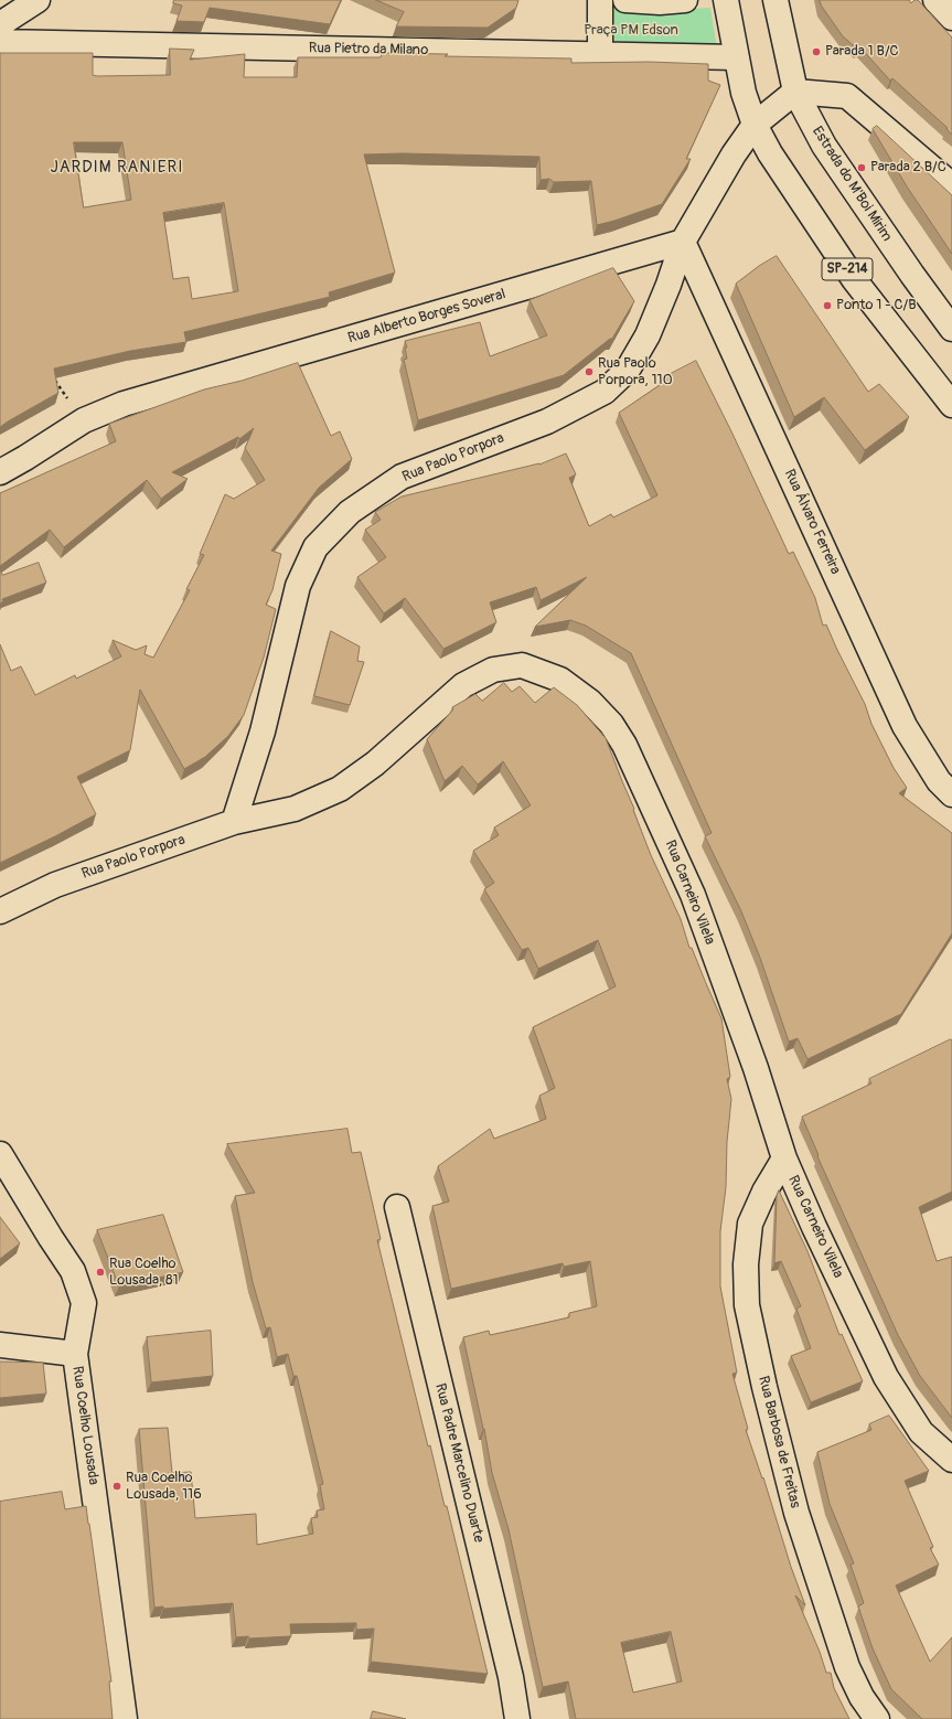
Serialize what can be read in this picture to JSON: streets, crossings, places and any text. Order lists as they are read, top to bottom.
{
  "streets": {
    "street": [
      "Rua Pietro da Milano",
      "Estrada do M'Boi Mirim",
      "SP-214",
      "Rua Alberto Borges Soveral",
      "Rua Paolo Porpora",
      "Rua Álvaro Ferreira",
      "Rua Carneiro Vilela",
      "Rua Coelho Lousada",
      "Rua Barbosa de Freitas",
      "Rua Padre Marcelino Duarte"
    ]
  },
  "crossings": [
    ["Rua Pietro da Milano", "SP-214"],
    ["Rua Alberto Borges Soveral", "Rua Paolo Porpora"],
    ["Rua Alberto Borges Soveral", "Rua Álvaro Ferreira"],
    ["Rua Paolo Porpora", "Rua Álvaro Ferreira"],
    ["Rua Paolo Porpora", "Rua Carneiro Vilela"],
    ["Rua Carneiro Vilela", "Rua Barbosa de Freitas"]
  ],
  "districts": ["JARDIM RANIERI"],
  "parks": ["Praça PM Edson"],
  "places": [
    "Parada 1 B/C",
    "Parada 2 B/C",
    "Ponto 1 - C/B",
    "Rua Paolo Porpora, 110",
    "Rua Coelho Lousada, 81",
    "Rua Coelho Lousada, 116"
  ]
}
